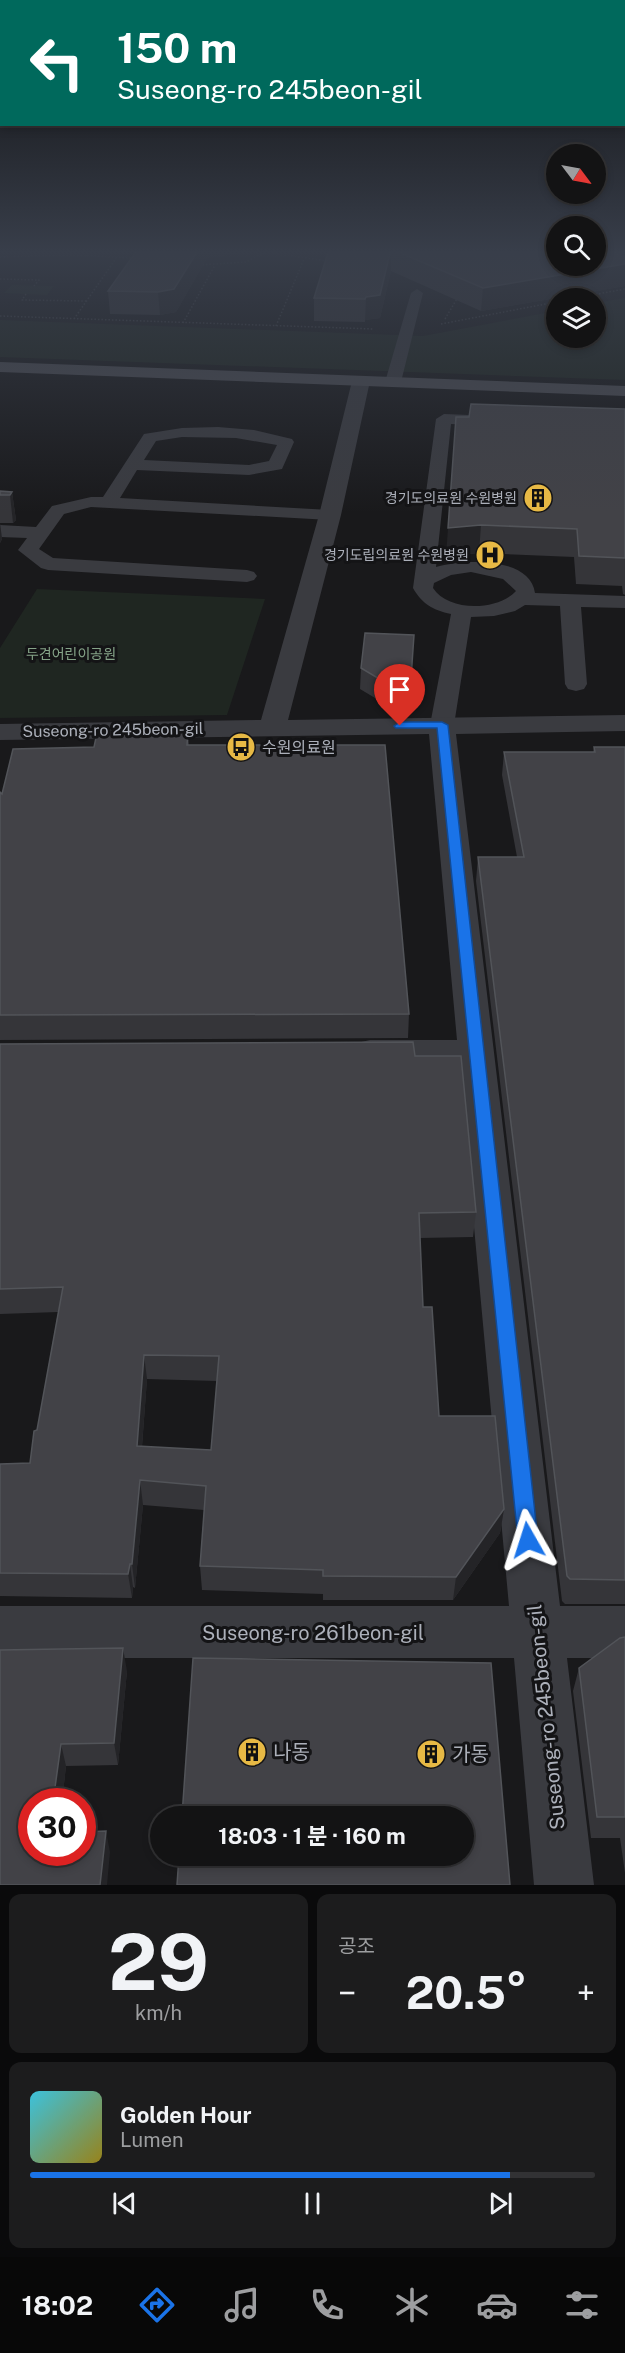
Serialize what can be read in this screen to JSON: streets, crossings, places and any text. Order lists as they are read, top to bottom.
{
  "streets": {
    "street": ["Suseong-ro 245beon-gil", "Suseong-ro 261beon-gil"]
  },
  "crossings": [
    ["Suseong-ro 245beon-gil", "Suseong-ro 261beon-gil"]
  ],
  "parks": ["두견어린이공원"],
  "places": {
    "building": ["경기도의료원 수원병원", "나동", "가동"],
    "hospital": ["경기도립의료원 수원병원"],
    "bus stop": ["수원의료원"]
  },
  "north": "bottom right",
  "page": {
    "turn": ["150 m", "Suseong-ro 245beon-gil"],
    "limit": "30",
    "trip": "18:03 · 1 분 · 160 m",
    "tile": [
      ["29", "km/h"],
      "공조"
    ],
    "heat": ["−", "20.5°", "+"],
    "song": ["Golden Hour", "Lumen"],
    "tabs": "18:02"
  }
}
